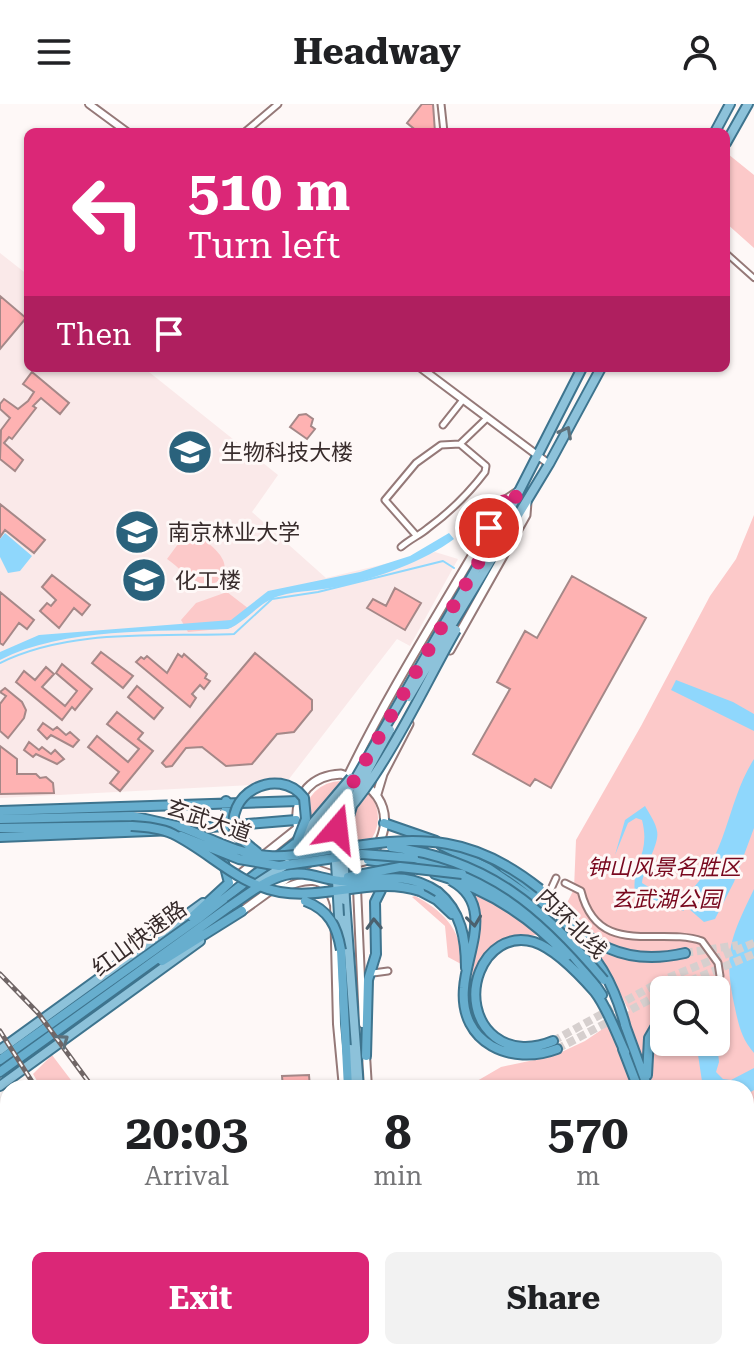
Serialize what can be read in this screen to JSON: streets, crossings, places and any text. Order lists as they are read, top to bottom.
{
  "streets": {
    "highway": ["玄武大道", "内环北线", "红山快速路"]
  },
  "crossings": [
    ["玄武大道", "内环北线"]
  ],
  "parks": ["钟山风景名胜区", "玄武湖公园"],
  "places": {
    "school or university": ["生物科技大楼", "南京林业大学", "化工楼"]
  },
  "page": {
    "header": "Headway",
    "turn": ["510 m", "Turn left"],
    "then": "Then",
    "eta": [
      "20:03",
      "Arrival",
      "8",
      "min",
      "570",
      "m"
    ],
    "buttons": ["Exit", "Share"]
  }
}
